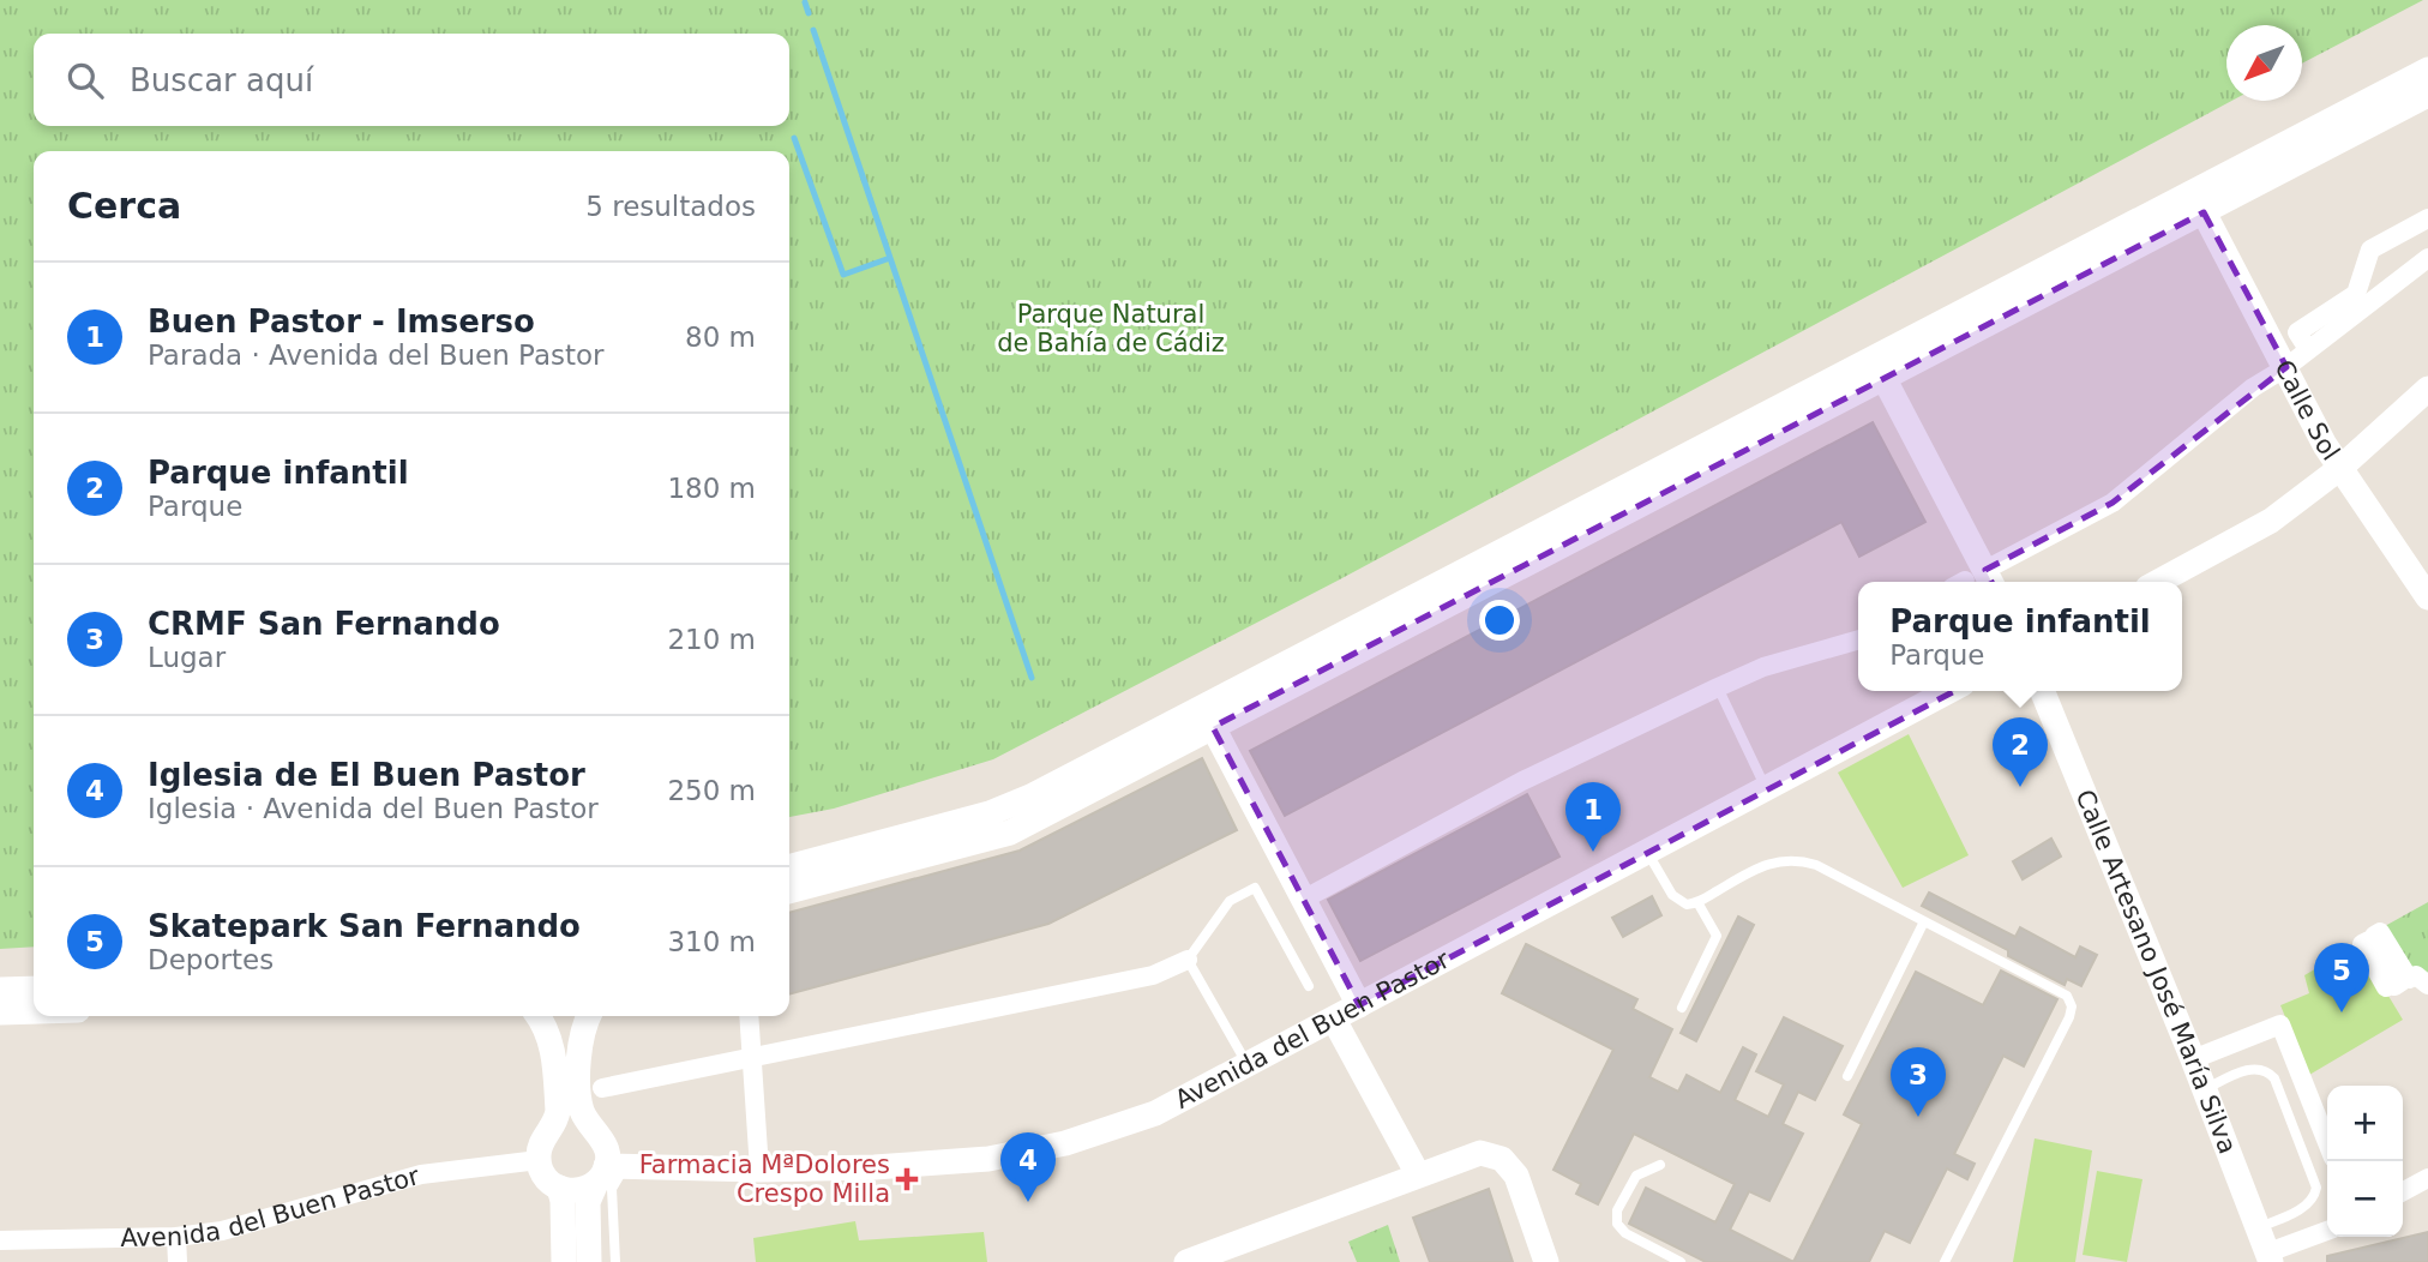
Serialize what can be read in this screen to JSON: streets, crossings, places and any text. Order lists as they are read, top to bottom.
{
  "streets": {
    "street": ["Calle Sol", "Calle Artesano José María Silva", "Avenida del Buen Pastor"]
  },
  "parks": ["Parque Natural de Bahía de Cádiz"],
  "places": {
    "health": ["Farmacia MªDolores Crespo Milla"]
  },
  "north": "bottom left",
  "page": {
    "search": "Buscar aquí",
    "heading": ["Cerca", "5 resultados"],
    "list": [
      {
        "mark": "1",
        "name": "Buen Pastor - Imserso",
        "note": "Parada · Avenida del Buen Pastor",
        "value": "80 m"
      },
      {
        "mark": "2",
        "name": "Parque infantil",
        "note": "Parque",
        "value": "180 m"
      },
      {
        "mark": "3",
        "name": "CRMF San Fernando",
        "note": "Lugar",
        "value": "210 m"
      },
      {
        "mark": "4",
        "name": "Iglesia de El Buen Pastor",
        "note": "Iglesia · Avenida del Buen Pastor",
        "value": "250 m"
      },
      {
        "mark": "5",
        "name": "Skatepark San Fernando",
        "note": "Deportes",
        "value": "310 m"
      }
    ],
    "popup": ["Parque infantil", "Parque"],
    "pins": [
      "2",
      "1",
      "5",
      "3",
      "4"
    ],
    "map_buttons": ["+", "−"]
  }
}
